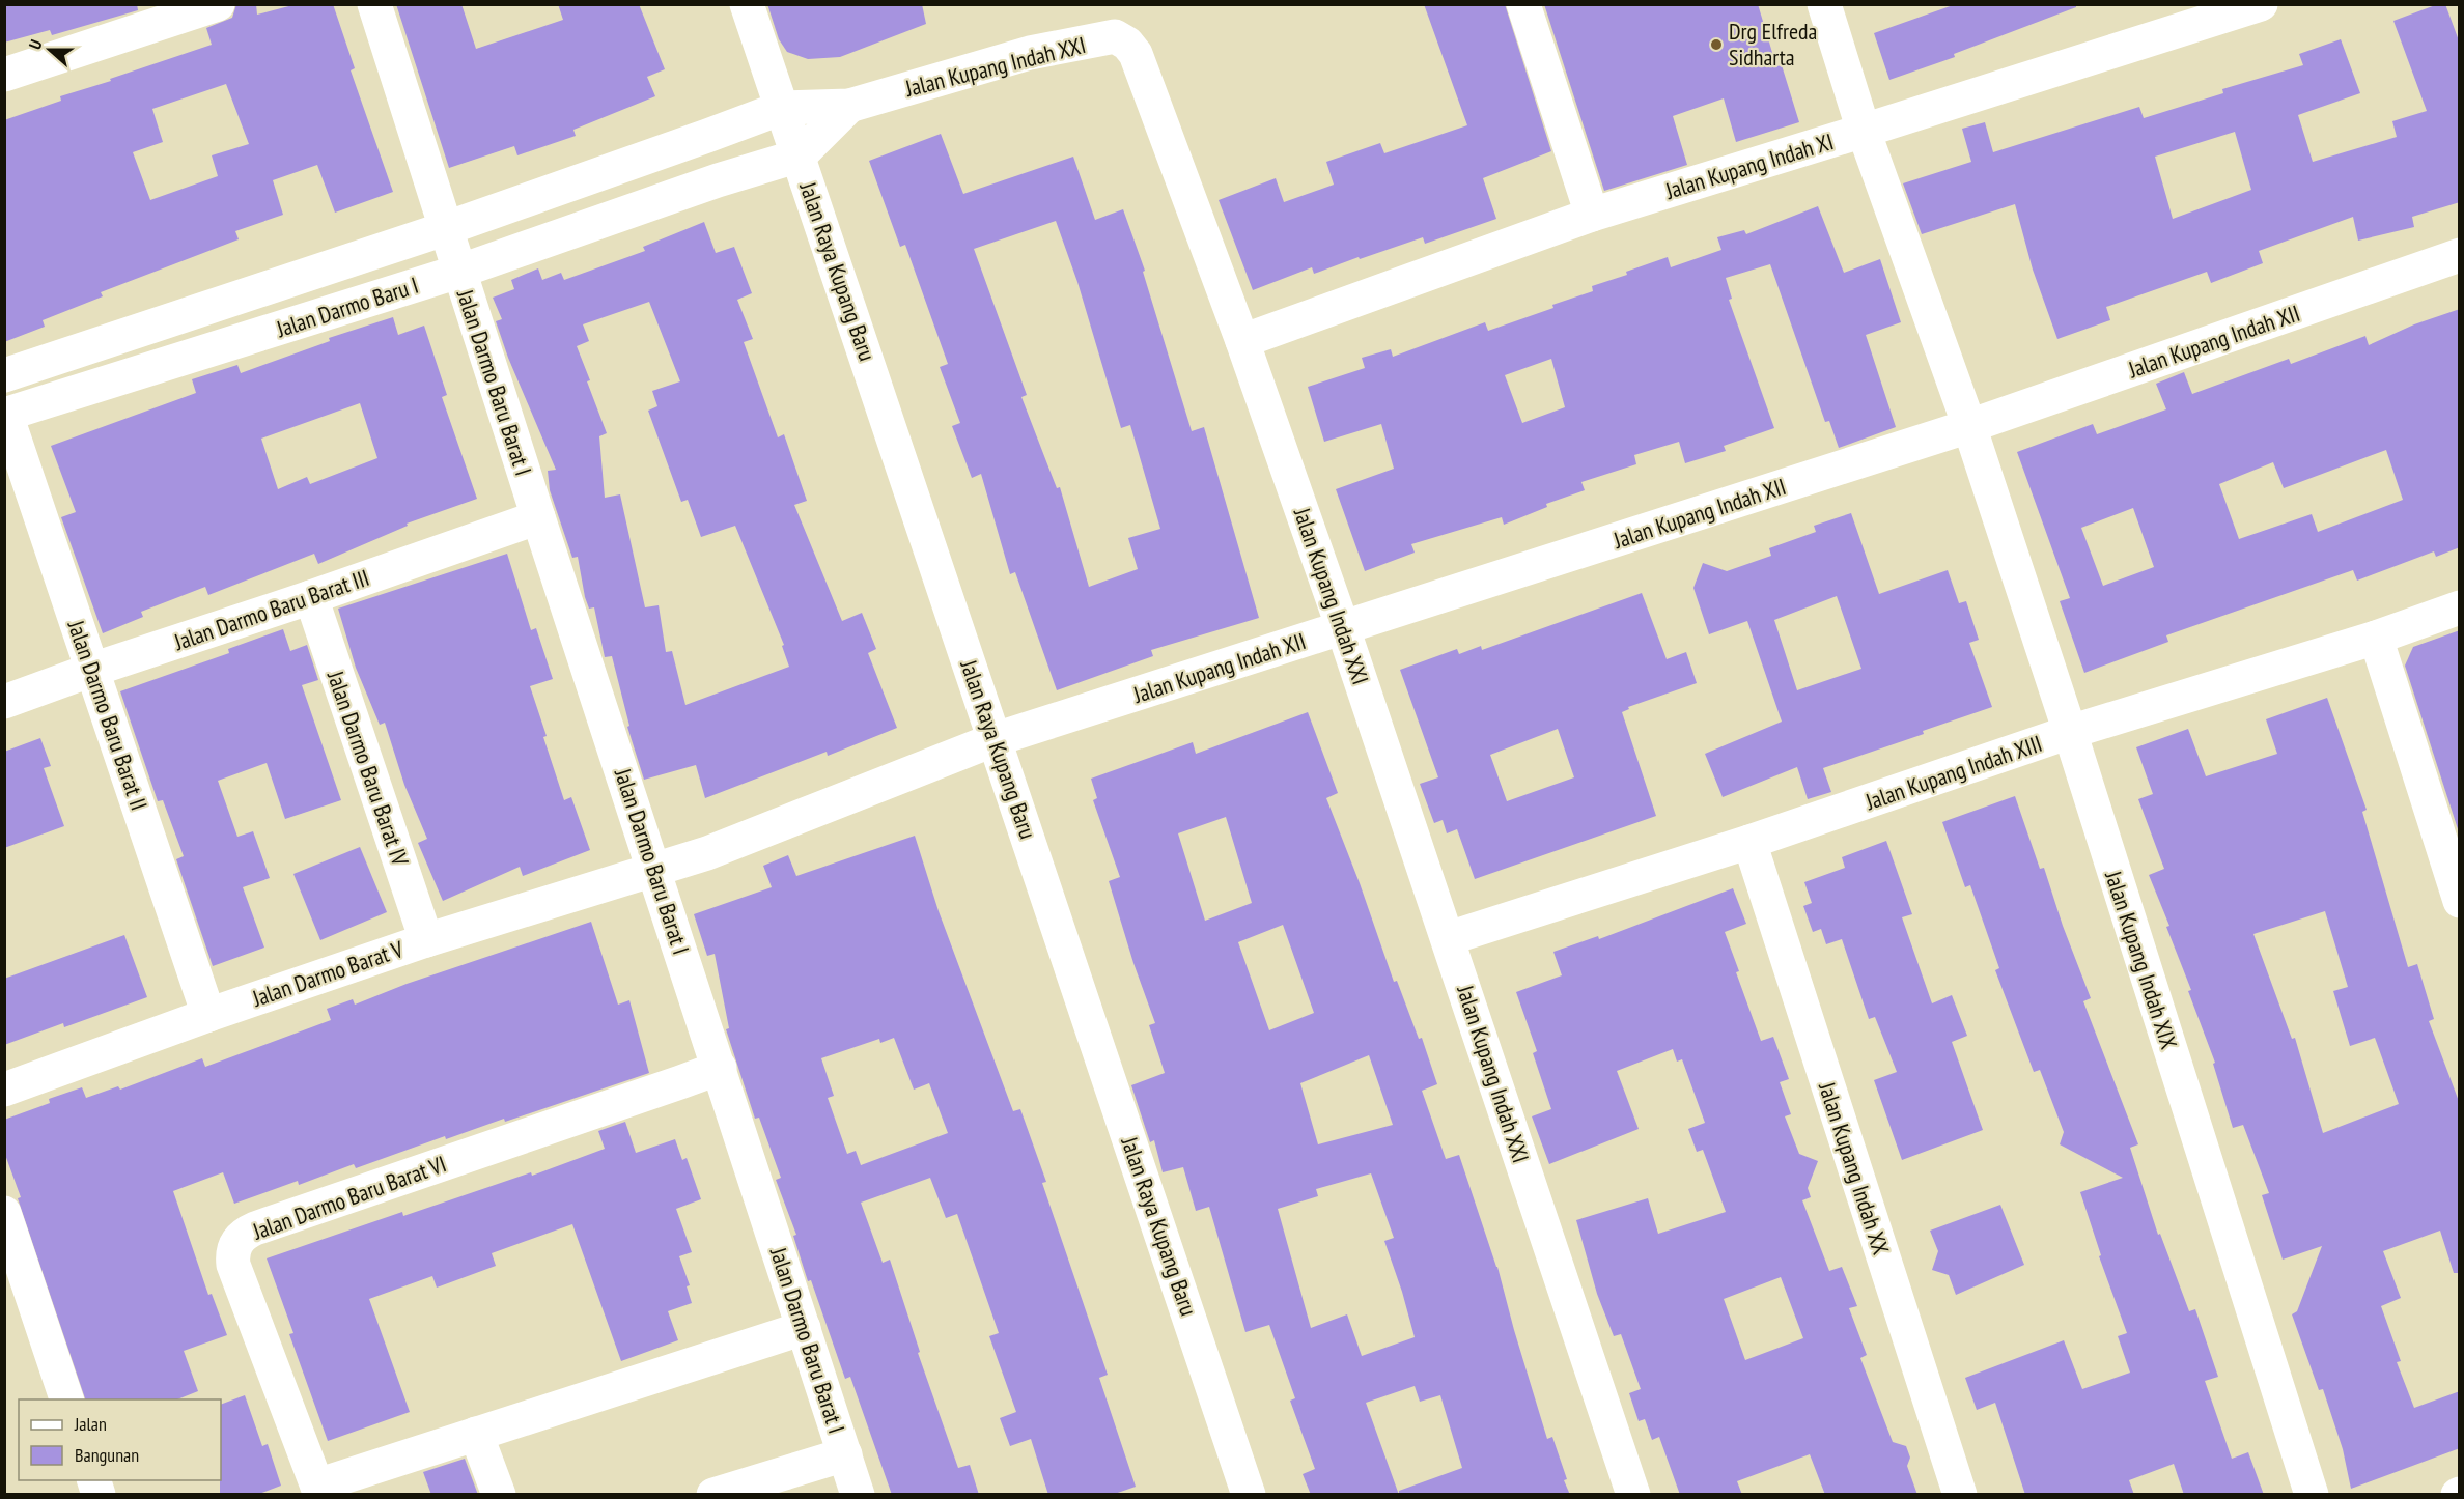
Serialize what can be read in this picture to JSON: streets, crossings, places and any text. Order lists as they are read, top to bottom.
{
  "streets": {
    "street": [
      "Jalan Kupang Indah XXI",
      "Jalan Kupang Indah XI",
      "Jalan Raya Kupang Baru",
      "Jalan Darmo Baru I",
      "Jalan Kupang Indah XII",
      "Jalan Darmo Baru Barat I",
      "Jalan Darmo Baru Barat III",
      "Jalan Darmo Baru Barat II",
      "Jalan Darmo Baru Barat IV",
      "Jalan Kupang Indah XIII",
      "Jalan Kupang Indah XIX",
      "Jalan Darmo Barat V",
      "Jalan Kupang Indah XX",
      "Jalan Darmo Baru Barat VI"
    ]
  },
  "crossings": [
    ["Jalan Kupang Indah XXI", "Jalan Kupang Indah XI"],
    ["Jalan Kupang Indah XXI", "Jalan Raya Kupang Baru"],
    ["Jalan Kupang Indah XXI", "Jalan Darmo Baru I"],
    ["Jalan Kupang Indah XXI", "Jalan Kupang Indah XII"],
    ["Jalan Kupang Indah XXI", "Jalan Kupang Indah XIII"],
    ["Jalan Raya Kupang Baru", "Jalan Darmo Baru I"],
    ["Jalan Raya Kupang Baru", "Jalan Kupang Indah XII"],
    ["Jalan Darmo Baru I", "Jalan Darmo Baru Barat I"],
    ["Jalan Darmo Baru I", "Jalan Darmo Baru Barat II"],
    ["Jalan Kupang Indah XII", "Jalan Darmo Baru Barat I"],
    ["Jalan Kupang Indah XII", "Jalan Kupang Indah XIX"],
    ["Jalan Kupang Indah XII", "Jalan Darmo Barat V"],
    ["Jalan Darmo Baru Barat I", "Jalan Darmo Baru Barat III"],
    ["Jalan Darmo Baru Barat I", "Jalan Darmo Barat V"],
    ["Jalan Darmo Baru Barat I", "Jalan Darmo Baru Barat VI"],
    ["Jalan Darmo Baru Barat III", "Jalan Darmo Baru Barat II"],
    ["Jalan Darmo Baru Barat III", "Jalan Darmo Baru Barat IV"],
    ["Jalan Darmo Baru Barat II", "Jalan Darmo Barat V"],
    ["Jalan Darmo Baru Barat IV", "Jalan Darmo Barat V"],
    ["Jalan Kupang Indah XIII", "Jalan Kupang Indah XIX"],
    ["Jalan Kupang Indah XIII", "Jalan Kupang Indah XX"]
  ],
  "places": ["Drg Elfreda Sidharta"],
  "legend": ["Jalan", "Bangunan"],
  "north": "left"
}
